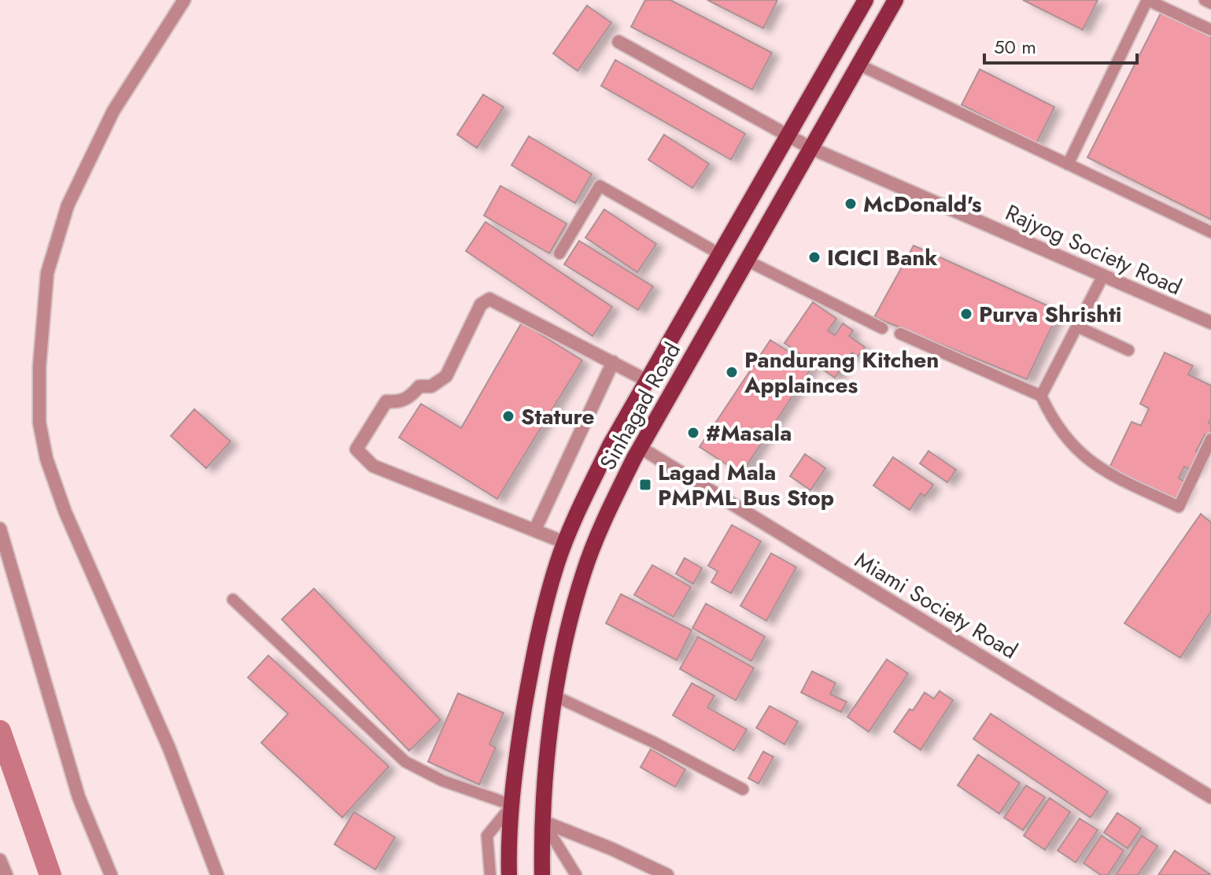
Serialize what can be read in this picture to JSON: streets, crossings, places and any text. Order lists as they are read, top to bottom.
{
  "streets": {
    "main road": ["Sinhagad Road"],
    "street": ["Rajyog Society Road", "Miami Society Road"]
  },
  "crossings": [
    ["Rajyog Society Road", "Sinhagad Road"],
    ["Sinhagad Road", "Miami Society Road"]
  ],
  "places": {
    "other": [
      "McDonald's",
      "ICICI Bank",
      "Purva Shrishti",
      "Pandurang Kitchen Applainces",
      "Stature",
      "#Masala"
    ],
    "transit": ["Lagad Mala PMPML Bus Stop"]
  },
  "scale_bar": "50 m"
}
